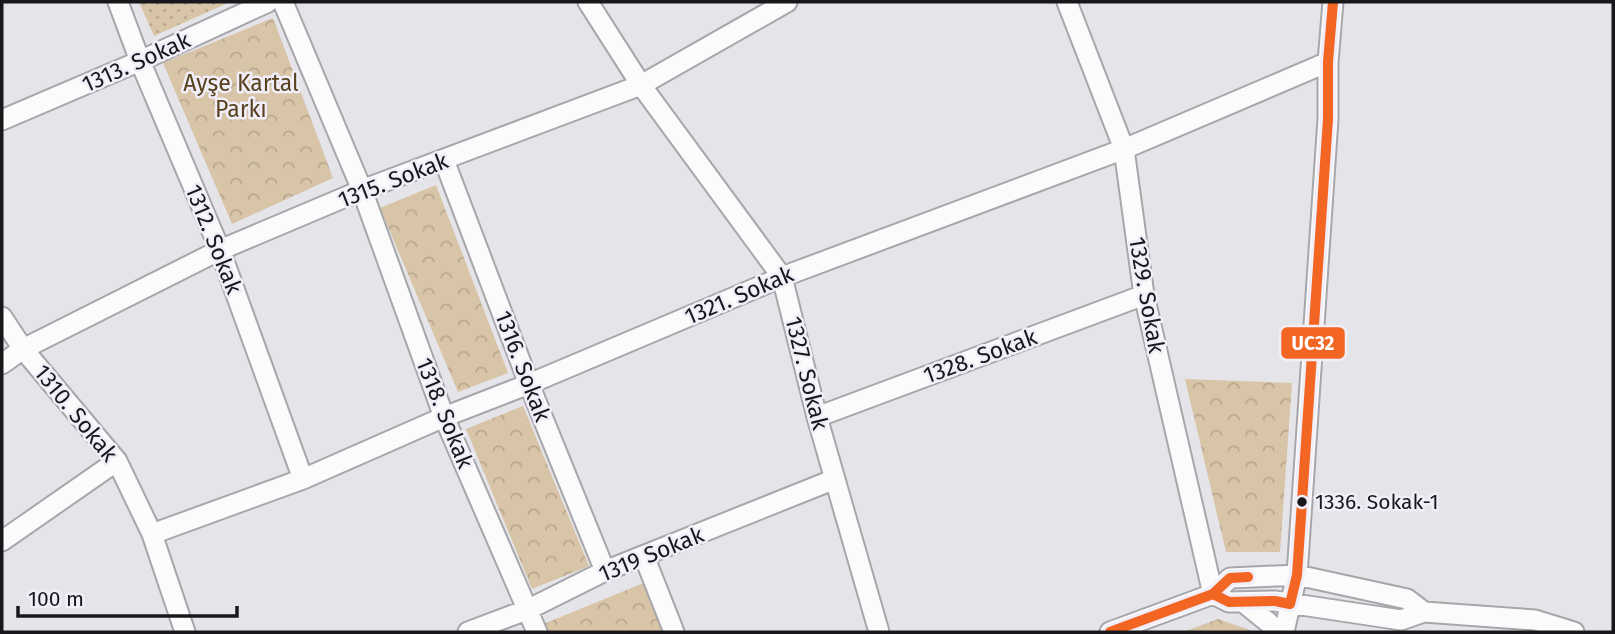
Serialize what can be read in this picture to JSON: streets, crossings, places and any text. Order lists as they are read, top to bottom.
{
  "streets": {
    "street": [
      "1313. Sokak",
      "1315. Sokak",
      "1312. Sokak",
      "1321. Sokak",
      "1329. Sokak",
      "1328. Sokak",
      "1316. Sokak",
      "1327. Sokak",
      "1310. Sokak",
      "1318. Sokak",
      "1319 Sokak"
    ]
  },
  "crossings": [
    ["1313. Sokak", "1312. Sokak"],
    ["1315. Sokak", "1312. Sokak"],
    ["1315. Sokak", "1316. Sokak"],
    ["1315. Sokak", "1327. Sokak"],
    ["1315. Sokak", "1310. Sokak"],
    ["1315. Sokak", "1318. Sokak"],
    ["1312. Sokak", "1321. Sokak"],
    ["1321. Sokak", "1329. Sokak"],
    ["1321. Sokak", "1316. Sokak"],
    ["1321. Sokak", "1327. Sokak"],
    ["1321. Sokak", "1310. Sokak"],
    ["1321. Sokak", "1318. Sokak"],
    ["1329. Sokak", "1328. Sokak"],
    ["1328. Sokak", "1327. Sokak"],
    ["1316. Sokak", "1319 Sokak"],
    ["1327. Sokak", "1319 Sokak"],
    ["1318. Sokak", "1319 Sokak"]
  ],
  "parks": ["Ayşe Kartal Parkı"],
  "places": ["1336. Sokak-1"],
  "lines": ["transit line UC32"],
  "scale_bar": "100 m"
}
